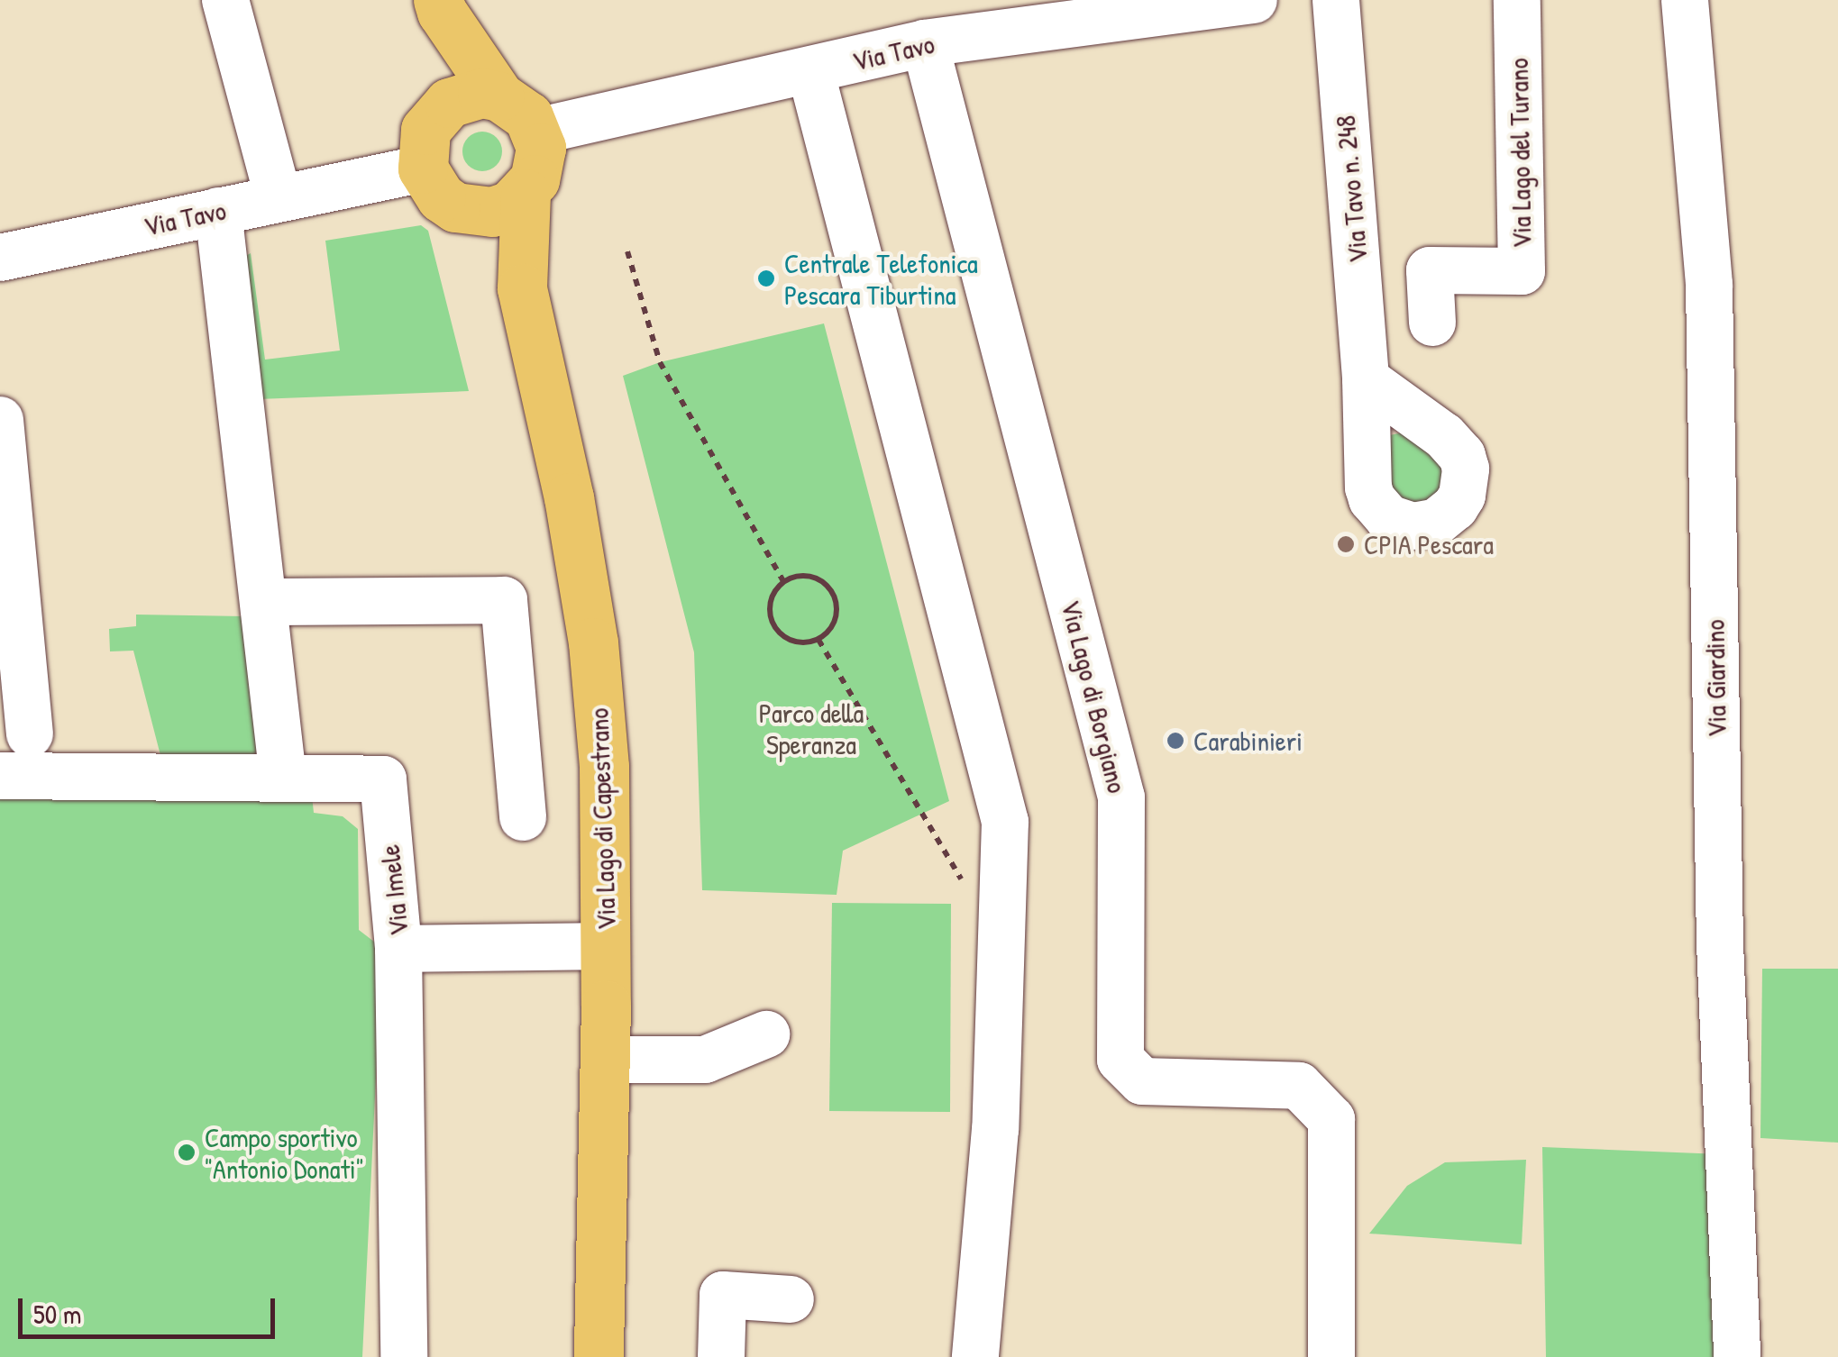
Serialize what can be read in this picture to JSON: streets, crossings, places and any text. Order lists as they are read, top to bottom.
{
  "streets": {
    "main road": ["Via Lago di Capestrano"],
    "street": [
      "Via Tavo",
      "Via Lago del Turano",
      "Via Tavo n. 248",
      "Via Giardino",
      "Via Lago di Borgiano",
      "Via Imele"
    ]
  },
  "crossings": [
    ["Via Tavo", "Via Lago di Borgiano"],
    ["Via Tavo", "Via Lago di Capestrano"],
    ["Via Lago di Capestrano", "Via Imele"]
  ],
  "parks": ["Parco della Speranza"],
  "places": [
    "Centrale Telefonica Pescara Tiburtina",
    "CPIA Pescara",
    "Carabinieri",
    "Campo sportivo \"Antonio Donati\""
  ],
  "scale_bar": "50 m"
}
